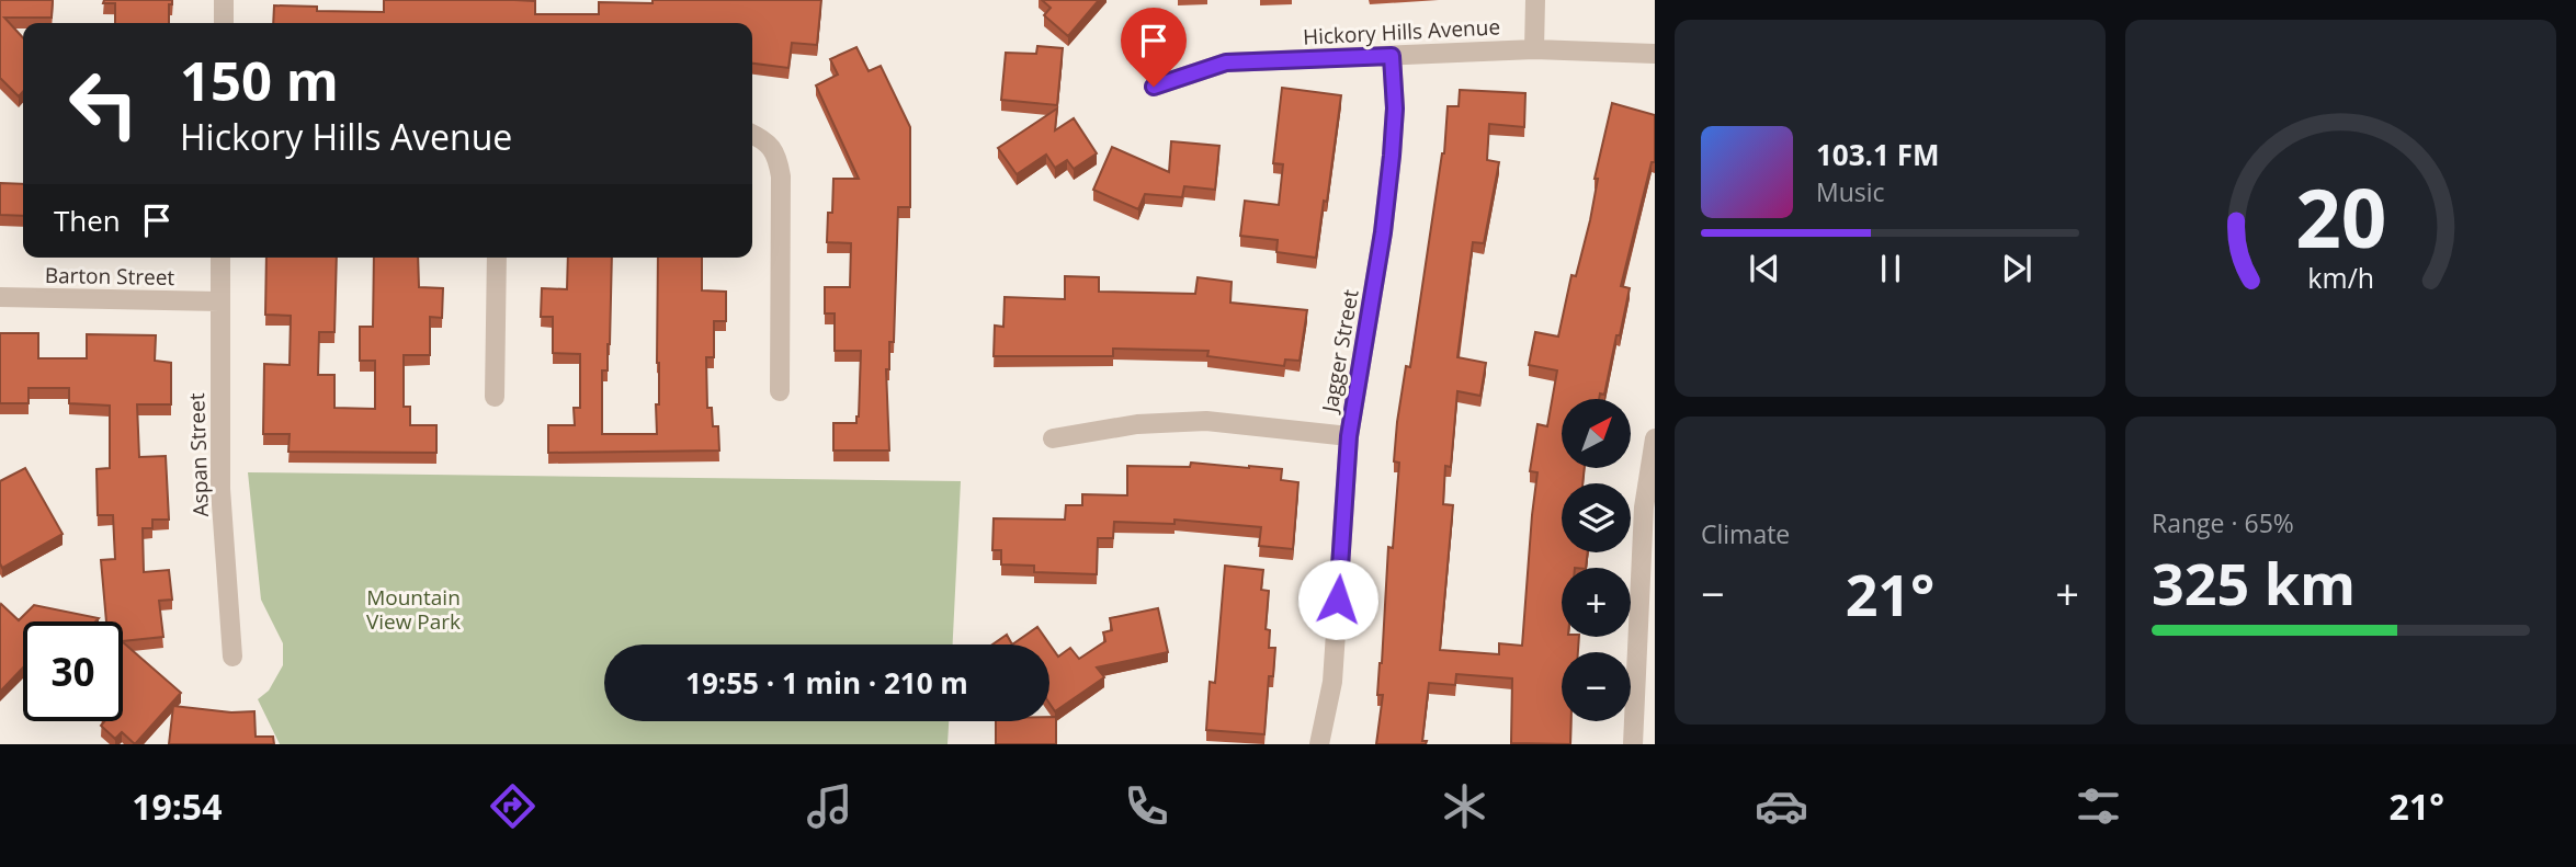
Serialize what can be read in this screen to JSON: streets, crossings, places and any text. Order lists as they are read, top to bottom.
{
  "streets": {
    "street": [
      "Hickory Hills Avenue",
      "Barton Street",
      "Jagger Street",
      "Aspan Street"
    ]
  },
  "crossings": [
    ["Hickory Hills Avenue", "Jagger Street"],
    ["Barton Street", "Aspan Street"]
  ],
  "parks": ["Mountain View Park"],
  "north": "top right",
  "page": {
    "turn": ["150 m", "Hickory Hills Avenue"],
    "song": ["103.1 FM", "Music"],
    "then": "Then",
    "map_buttons": ["+", "−"],
    "tile": [
      "Climate",
      ["Range · 65%", "325 km"]
    ],
    "heat": ["−", "21°", "+"],
    "limit": "30",
    "trip": "19:55 · 1 min · 210 m",
    "tabs": ["19:54", "21°"],
    "gauge": ["20", "km/h"]
  }
}
